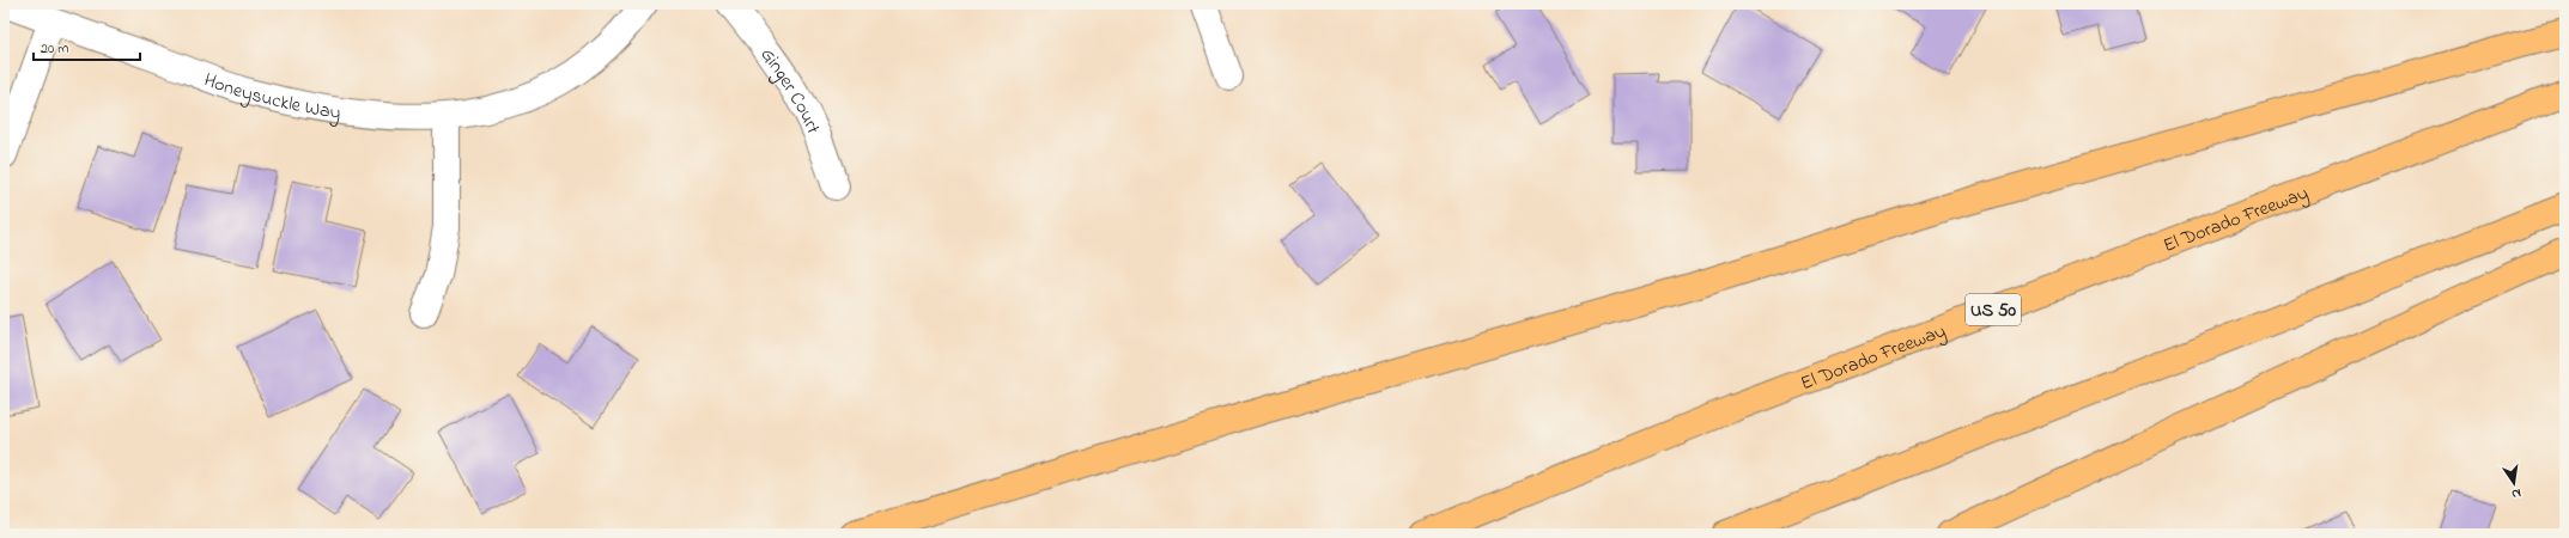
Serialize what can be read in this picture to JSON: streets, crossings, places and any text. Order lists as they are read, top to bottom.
{
  "streets": {
    "highway": ["El Dorado Freeway", "US 50"],
    "street": ["Ginger Court", "Honeysuckle Way"]
  },
  "scale_bar": "20 m",
  "north": "bottom"
}
